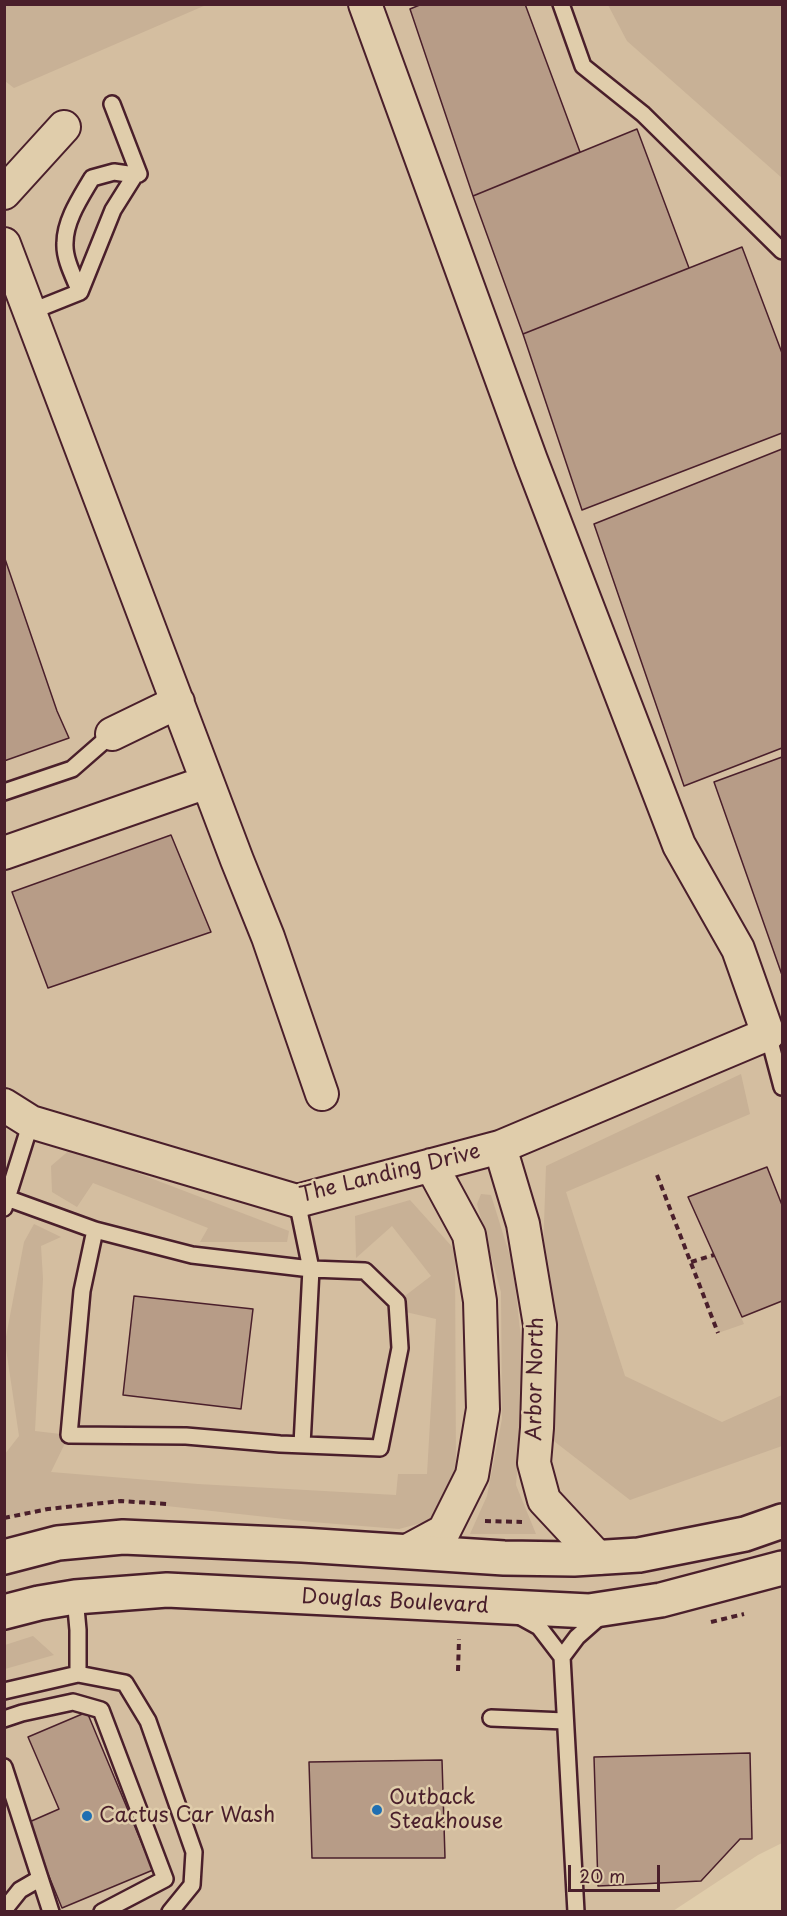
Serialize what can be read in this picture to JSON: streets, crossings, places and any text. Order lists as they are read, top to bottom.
{
  "streets": {
    "main road": ["Douglas Boulevard"],
    "street": ["The Landing Drive", "Arbor North"]
  },
  "crossings": [
    ["The Landing Drive", "Arbor North"]
  ],
  "places": ["Outback Steakhouse", "Cactus Car Wash"],
  "scale_bar": "20 m"
}
